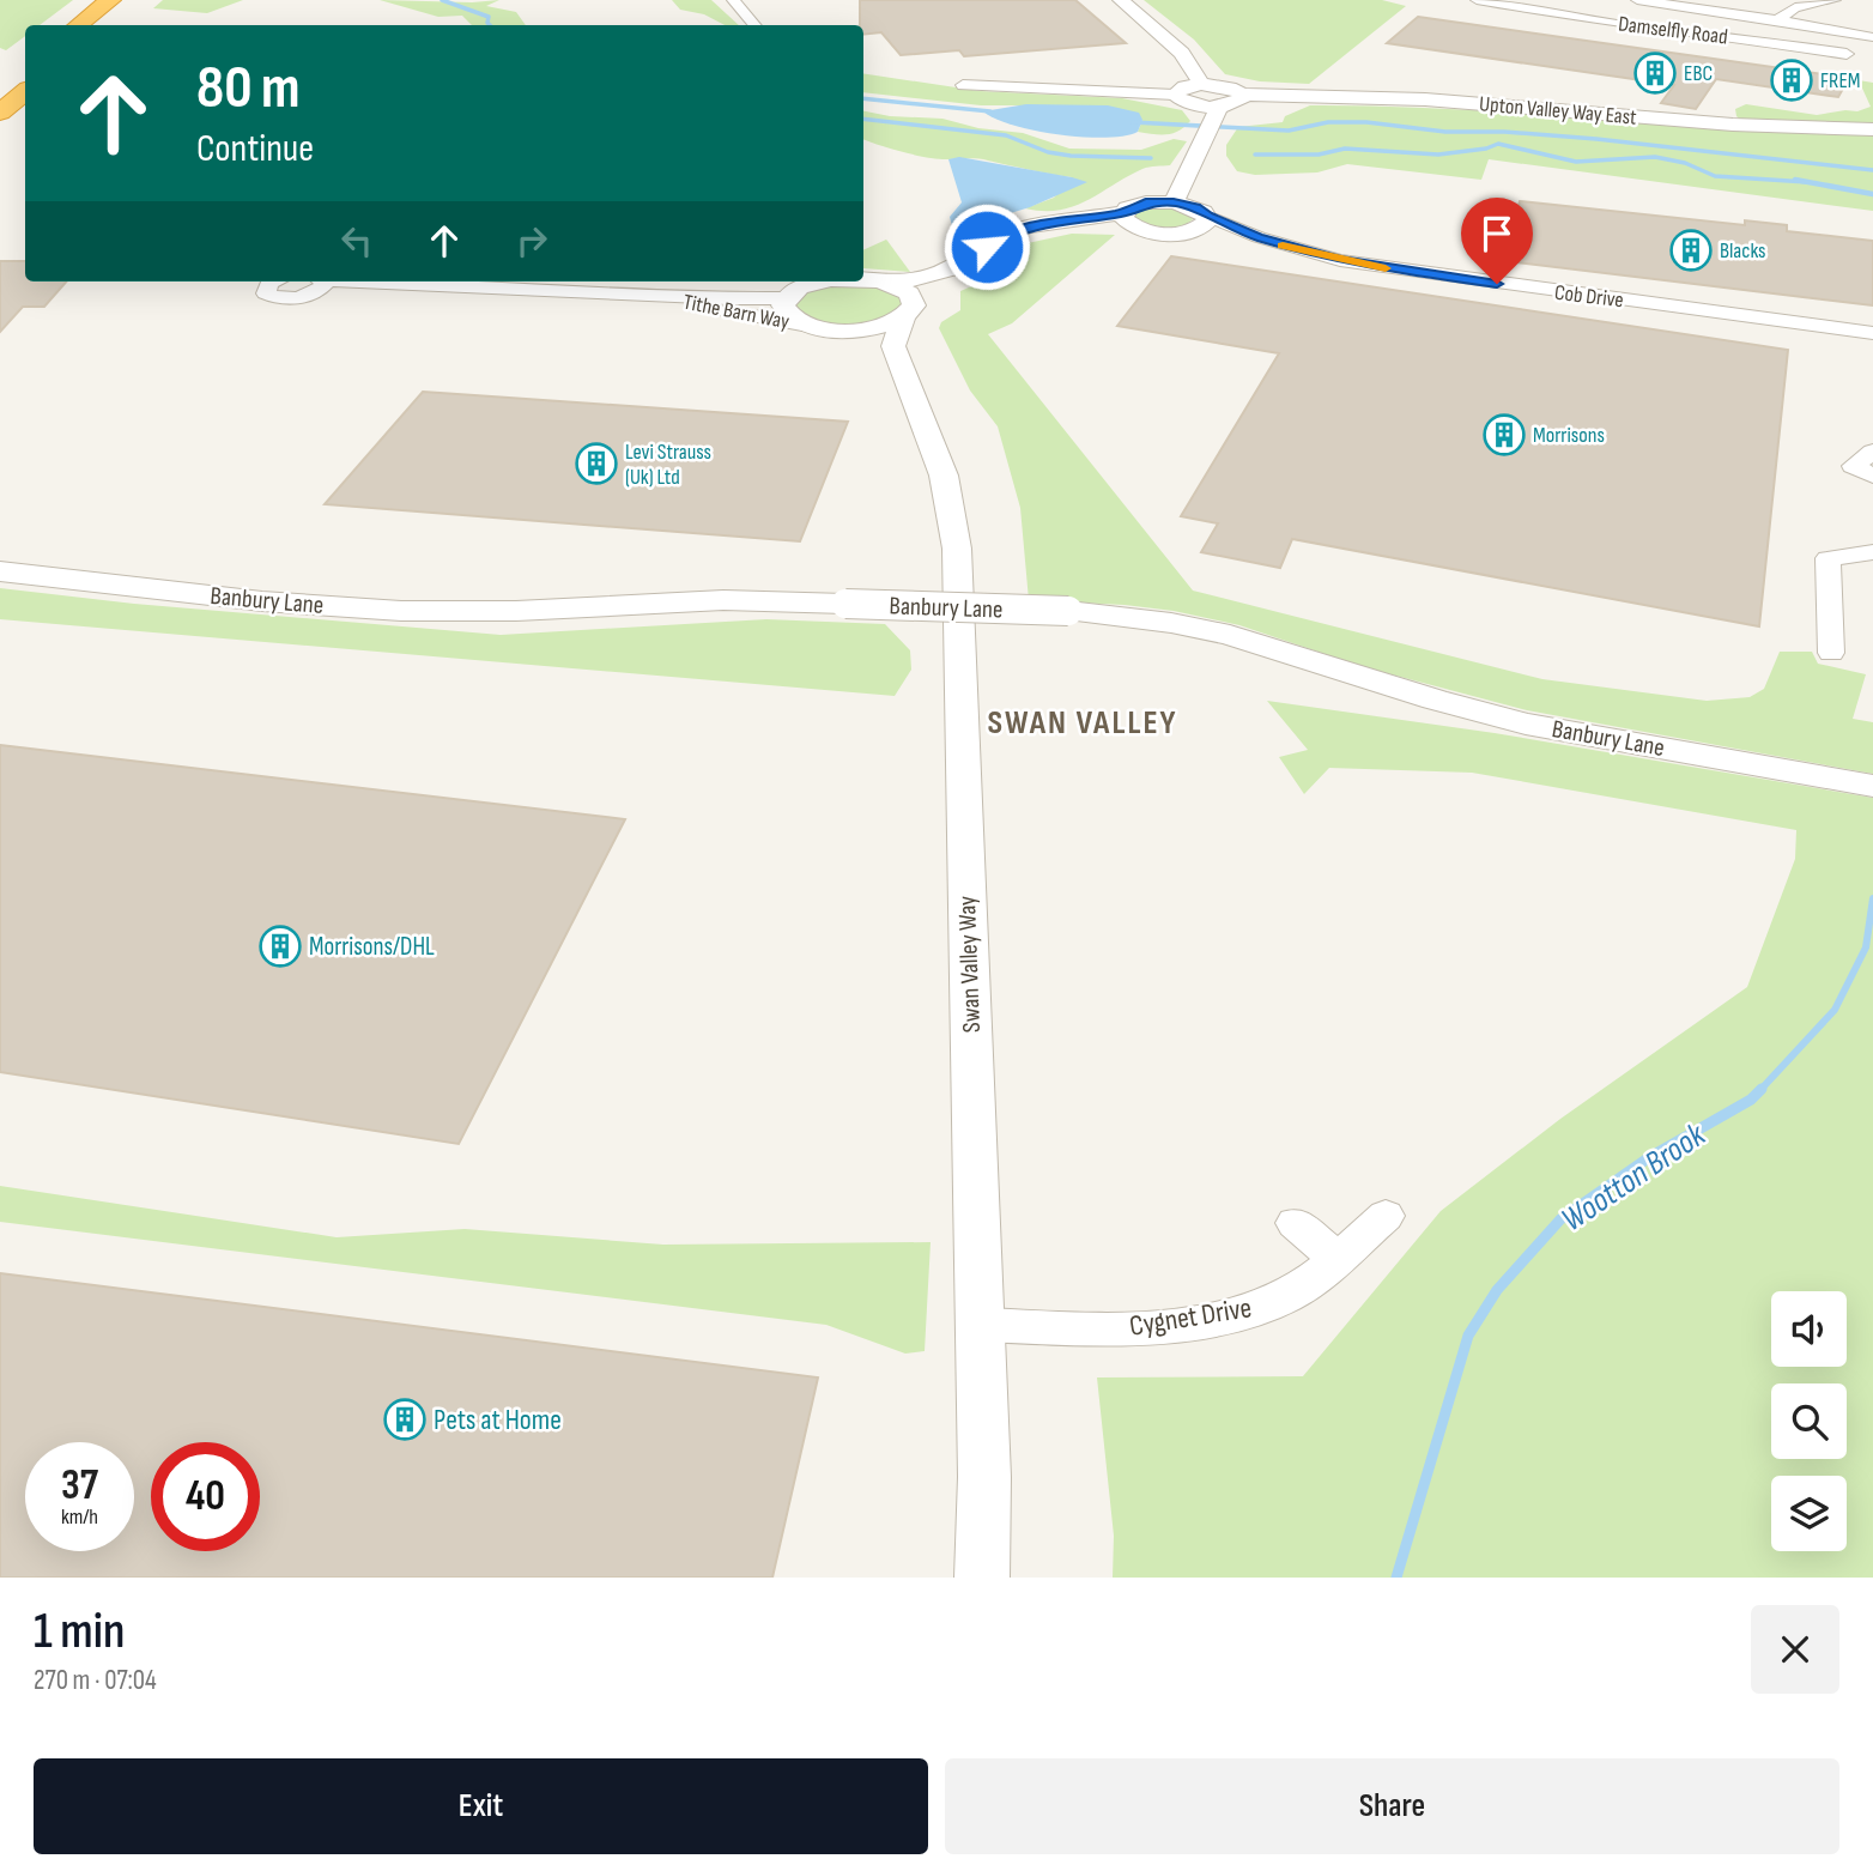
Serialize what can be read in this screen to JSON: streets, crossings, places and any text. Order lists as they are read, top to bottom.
{
  "streets": {
    "street": [
      "Damselfly Road",
      "Upton Valley Way East",
      "Cob Drive",
      "Tithe Barn Way",
      "Banbury Lane",
      "Swan Valley Way",
      "Cygnet Drive"
    ]
  },
  "crossings": [
    ["Swan Valley Way", "Cygnet Drive"]
  ],
  "districts": ["SWAN VALLEY"],
  "water": ["Wootton Brook"],
  "places": {
    "building": [
      "EBC",
      "FREM",
      "Blacks",
      "Morrisons",
      "Levi Strauss (Uk) Ltd",
      "Morrisons/DHL",
      "Pets at Home"
    ]
  },
  "page": {
    "turn": ["80 m", "Continue"],
    "speed": "37 km/h",
    "limit": "40",
    "heading": ["1 min", "270 m · 07:04"],
    "buttons": ["Exit", "Share"]
  }
}
